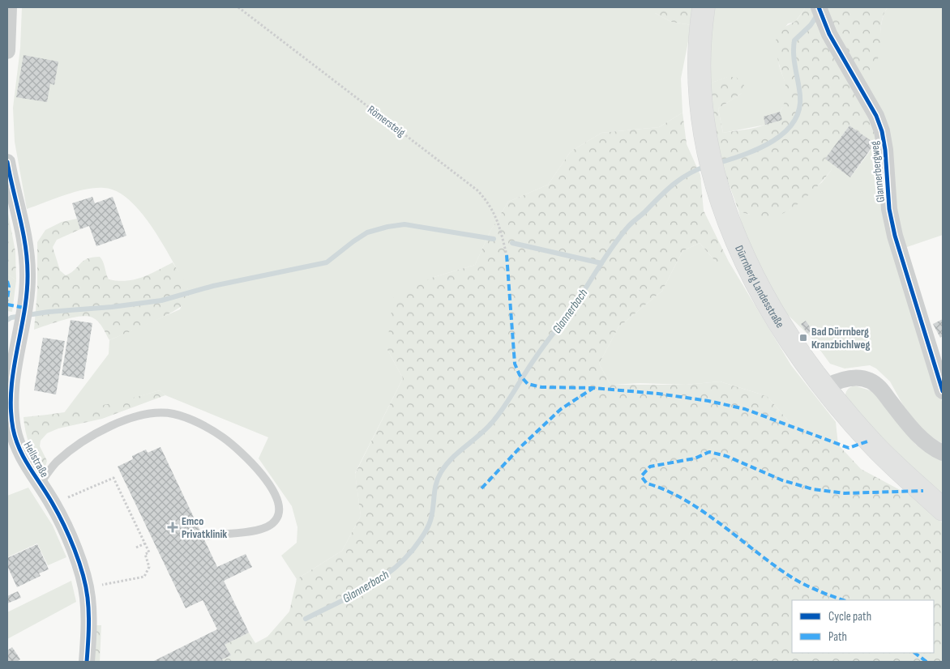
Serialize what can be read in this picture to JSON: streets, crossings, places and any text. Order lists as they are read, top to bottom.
{
  "streets": {
    "main road": ["Dürrnberg Landesstraße"],
    "street": ["Glannerbergweg", "Hellstraße"],
    "path": ["Römersteig"]
  },
  "water": ["Glannerbach"],
  "places": {
    "transit": ["Bad Dürrnberg Kranzbichlweg"],
    "health": ["Emco Privatklinik"]
  },
  "legend": ["Cycle path", "Path"]
}
